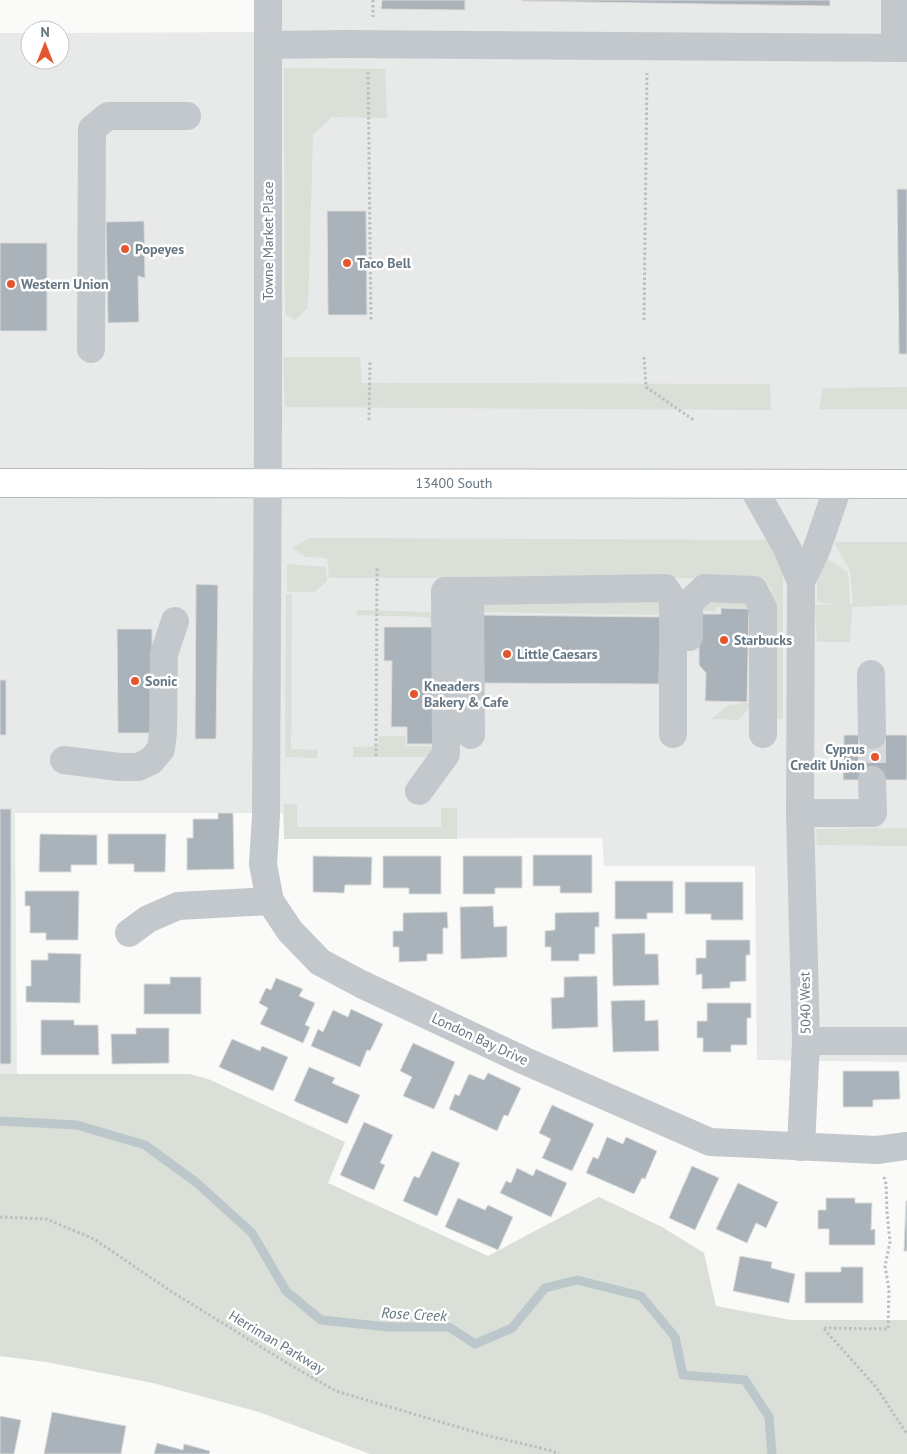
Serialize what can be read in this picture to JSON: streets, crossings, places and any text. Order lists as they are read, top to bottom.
{
  "streets": {
    "main road": ["13400 South"],
    "street": ["Towne Market Place", "5040 West", "London Bay Drive"],
    "path": ["Herriman Parkway"]
  },
  "crossings": [
    ["Towne Market Place", "13400 South"],
    ["Towne Market Place", "London Bay Drive"],
    ["5040 West", "London Bay Drive"]
  ],
  "water": ["Rose Creek"],
  "places": [
    "Popeyes",
    "Taco Bell",
    "Western Union",
    "Starbucks",
    "Little Caesars",
    "Sonic",
    "Kneaders Bakery & Cafe",
    "Cyprus Credit Union"
  ],
  "north": "top"
}
